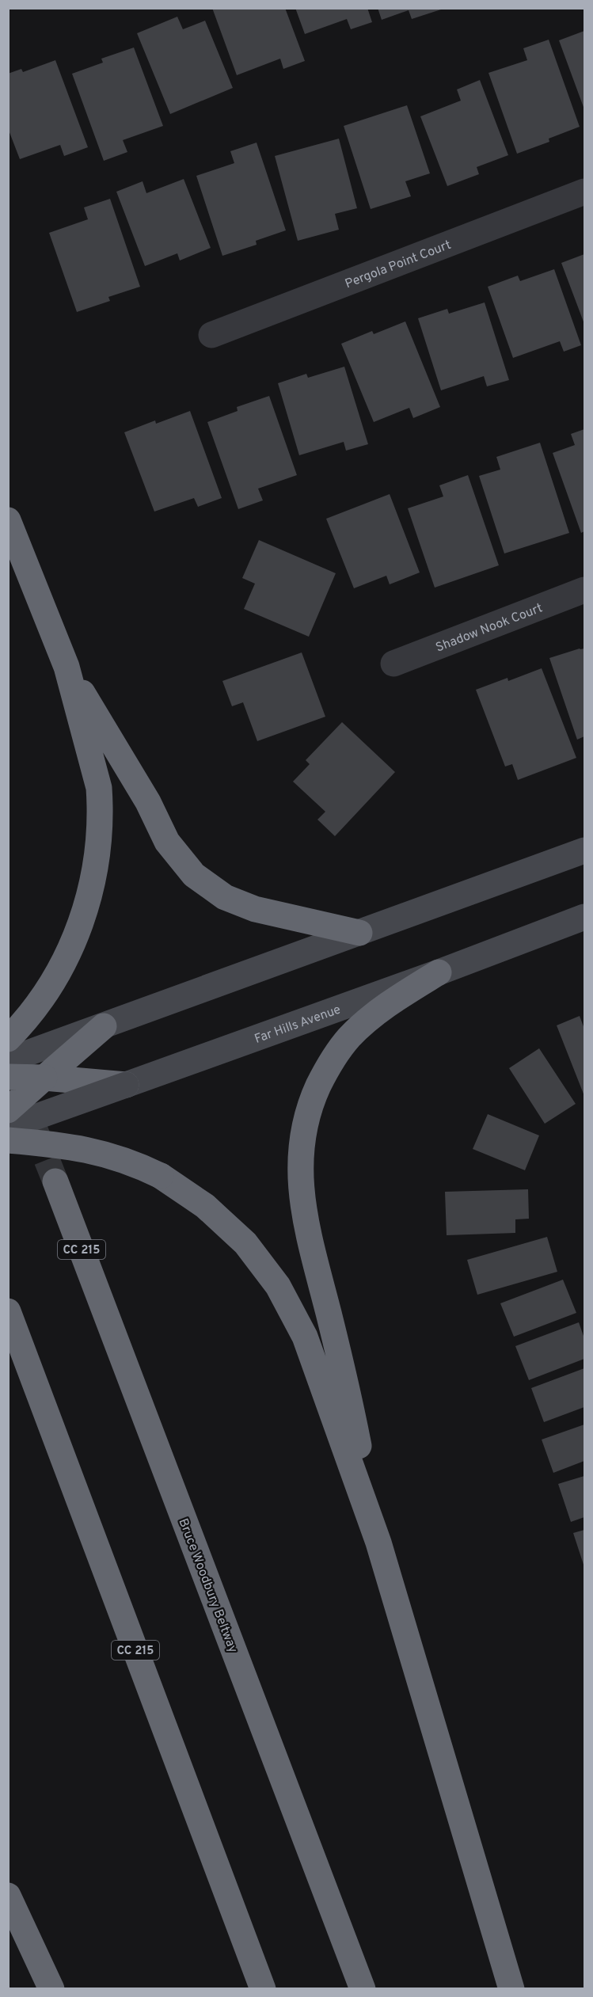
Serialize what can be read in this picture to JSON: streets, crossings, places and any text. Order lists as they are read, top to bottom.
{
  "streets": {
    "highway": ["CC 215", "Bruce Woodbury Beltway"],
    "main road": ["Far Hills Avenue"],
    "street": ["Pergola Point Court", "Shadow Nook Court"]
  }
}
